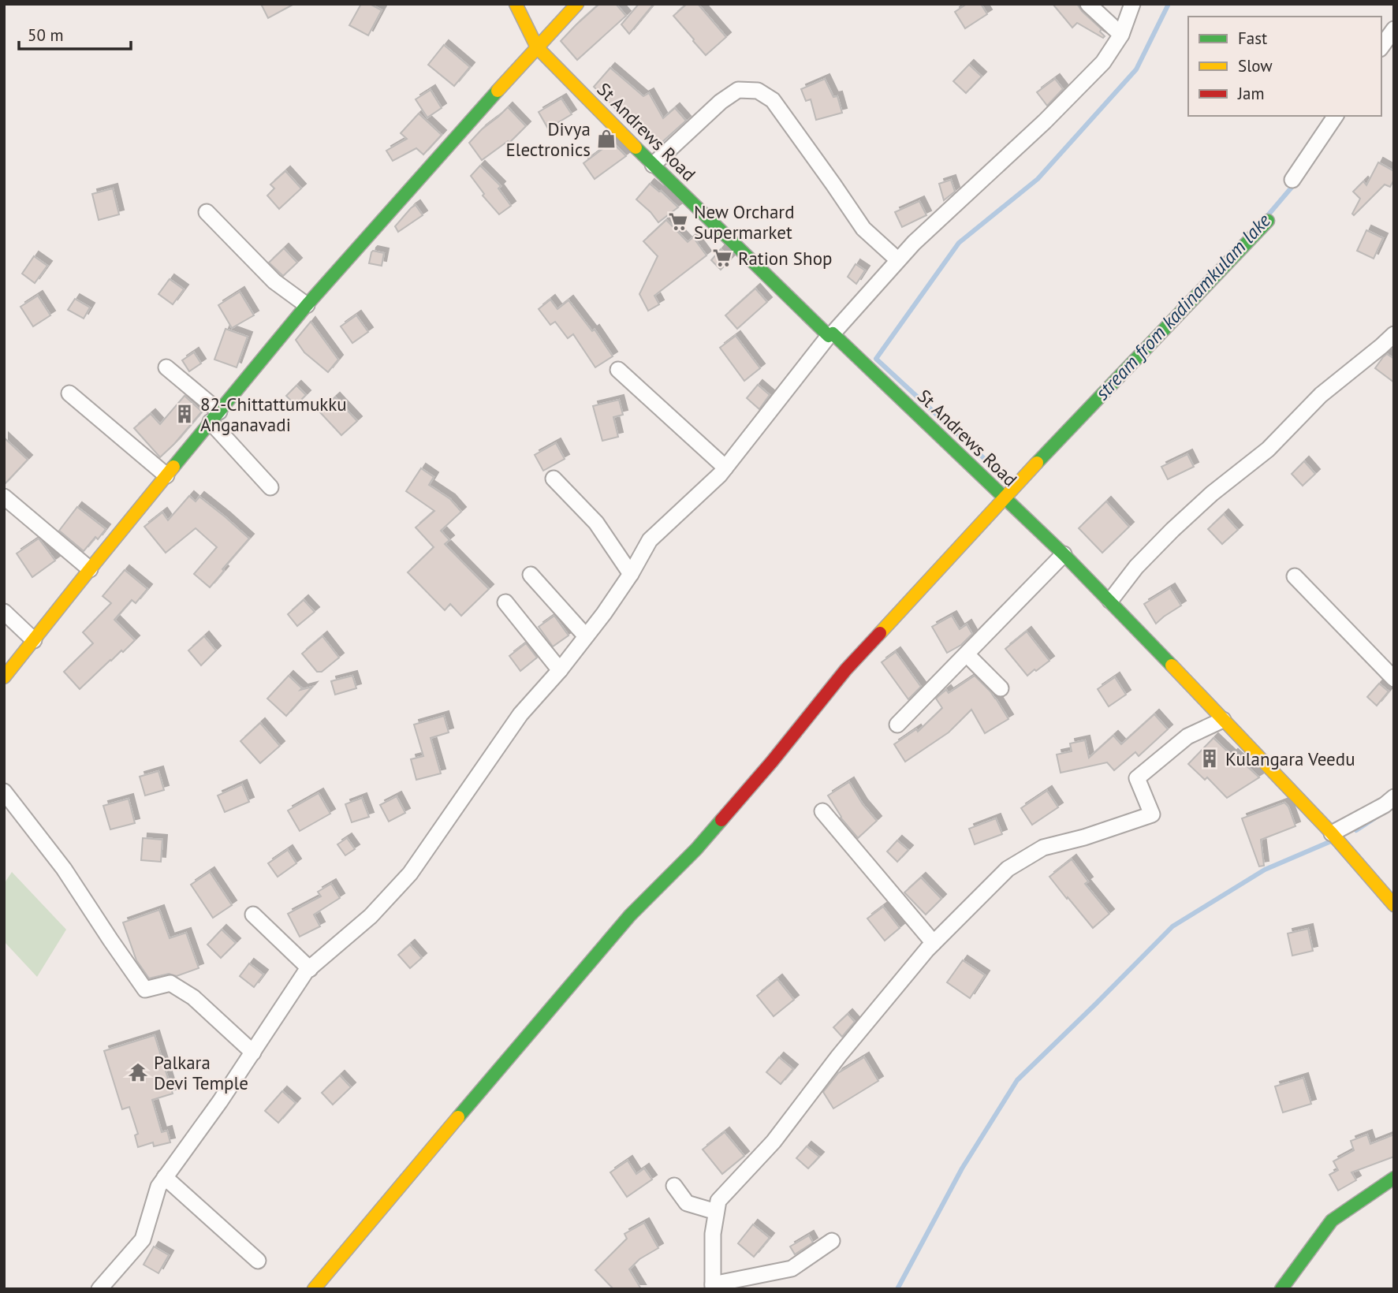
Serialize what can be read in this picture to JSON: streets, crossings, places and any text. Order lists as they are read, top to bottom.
{
  "streets": {
    "main road": ["St Andrews Road"]
  },
  "water": ["stream from kadinamkulam lake"],
  "places": {
    "shop": ["Divya Electronics"],
    "supermarket": ["New Orchard Supermarket", "Ration Shop"],
    "building": ["82-Chittattumukku Anganavadi", "Kulangara Veedu"],
    "temple": ["Palkara Devi Temple"]
  },
  "legend": ["Fast", "Slow", "Jam"],
  "scale_bar": "50 m"
}
